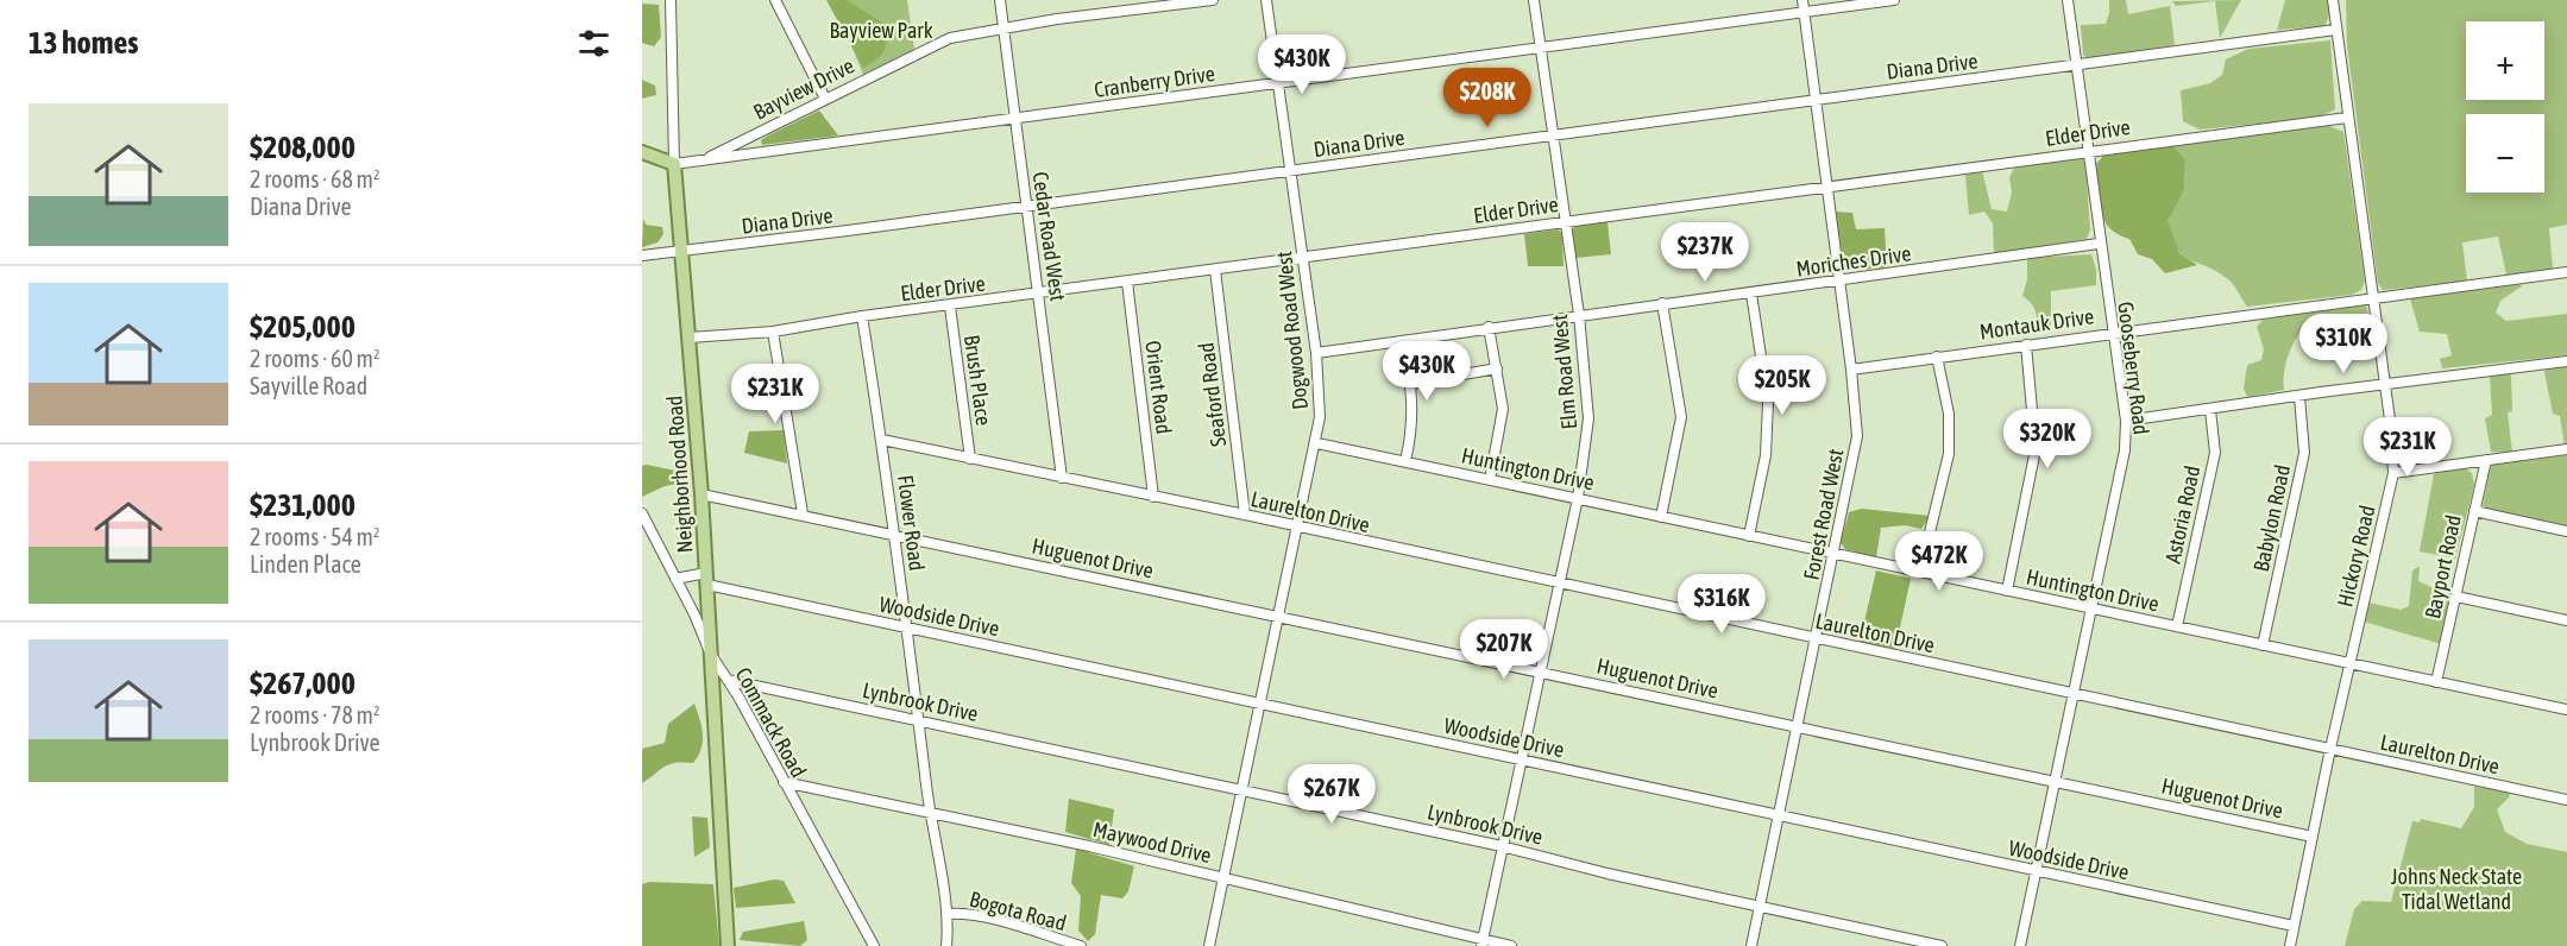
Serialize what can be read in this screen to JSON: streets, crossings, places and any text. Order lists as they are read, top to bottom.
{
  "streets": {
    "main road": ["Neighborhood Road"],
    "street": [
      "Diana Drive",
      "Cranberry Drive",
      "Bayview Drive",
      "Elder Drive",
      "Cedar Road West",
      "Moriches Drive",
      "Montauk Drive",
      "Dogwood Road West",
      "Gooseberry Road",
      "Elm Road West",
      "Brush Place",
      "Orient Road",
      "Seaford Road",
      "Huntington Drive",
      "Laurelton Drive",
      "Forest Road West",
      "Astoria Road",
      "Babylon Road",
      "Flower Road",
      "Hickory Road",
      "Huguenot Drive",
      "Bayport Road",
      "Woodside Drive",
      "Lynbrook Drive",
      "Commack Road",
      "Maywood Drive",
      "Bogota Road"
    ]
  },
  "crossings": [
    ["Diana Drive", "Cedar Road West"],
    ["Diana Drive", "Dogwood Road West"],
    ["Diana Drive", "Gooseberry Road"],
    ["Diana Drive", "Elm Road West"],
    ["Diana Drive", "Neighborhood Road"],
    ["Diana Drive", "Forest Road West"],
    ["Diana Drive", "Hickory Road"],
    ["Cranberry Drive", "Bayview Drive"],
    ["Cranberry Drive", "Cedar Road West"],
    ["Cranberry Drive", "Dogwood Road West"],
    ["Cranberry Drive", "Elm Road West"],
    ["Cranberry Drive", "Neighborhood Road"],
    ["Cranberry Drive", "Forest Road West"],
    ["Bayview Drive", "Cedar Road West"],
    ["Elder Drive", "Cedar Road West"],
    ["Elder Drive", "Dogwood Road West"],
    ["Elder Drive", "Gooseberry Road"],
    ["Elder Drive", "Elm Road West"],
    ["Elder Drive", "Brush Place"],
    ["Elder Drive", "Orient Road"],
    ["Elder Drive", "Seaford Road"],
    ["Elder Drive", "Neighborhood Road"],
    ["Elder Drive", "Forest Road West"],
    ["Elder Drive", "Flower Road"],
    ["Elder Drive", "Hickory Road"],
    ["Cedar Road West", "Laurelton Drive"],
    ["Moriches Drive", "Dogwood Road West"],
    ["Moriches Drive", "Gooseberry Road"],
    ["Moriches Drive", "Elm Road West"],
    ["Moriches Drive", "Forest Road West"],
    ["Montauk Drive", "Gooseberry Road"],
    ["Montauk Drive", "Forest Road West"],
    ["Montauk Drive", "Hickory Road"],
    ["Dogwood Road West", "Huntington Drive"],
    ["Dogwood Road West", "Laurelton Drive"],
    ["Dogwood Road West", "Huguenot Drive"],
    ["Dogwood Road West", "Woodside Drive"],
    ["Dogwood Road West", "Lynbrook Drive"],
    ["Dogwood Road West", "Maywood Drive"],
    ["Gooseberry Road", "Huntington Drive"],
    ["Gooseberry Road", "Laurelton Drive"],
    ["Gooseberry Road", "Huguenot Drive"],
    ["Gooseberry Road", "Woodside Drive"],
    ["Elm Road West", "Huntington Drive"],
    ["Elm Road West", "Laurelton Drive"],
    ["Elm Road West", "Huguenot Drive"],
    ["Elm Road West", "Woodside Drive"],
    ["Elm Road West", "Lynbrook Drive"],
    ["Elm Road West", "Maywood Drive"],
    ["Brush Place", "Laurelton Drive"],
    ["Orient Road", "Laurelton Drive"],
    ["Seaford Road", "Laurelton Drive"],
    ["Huntington Drive", "Forest Road West"],
    ["Huntington Drive", "Astoria Road"],
    ["Huntington Drive", "Babylon Road"],
    ["Huntington Drive", "Hickory Road"],
    ["Huntington Drive", "Bayport Road"],
    ["Neighborhood Road", "Huguenot Drive"],
    ["Neighborhood Road", "Woodside Drive"],
    ["Neighborhood Road", "Commack Road"],
    ["Laurelton Drive", "Forest Road West"],
    ["Laurelton Drive", "Flower Road"],
    ["Laurelton Drive", "Hickory Road"],
    ["Forest Road West", "Huguenot Drive"],
    ["Forest Road West", "Woodside Drive"],
    ["Forest Road West", "Lynbrook Drive"],
    ["Flower Road", "Huguenot Drive"],
    ["Flower Road", "Woodside Drive"],
    ["Flower Road", "Lynbrook Drive"],
    ["Flower Road", "Maywood Drive"],
    ["Flower Road", "Bogota Road"],
    ["Hickory Road", "Huguenot Drive"],
    ["Hickory Road", "Woodside Drive"],
    ["Lynbrook Drive", "Commack Road"],
    ["Commack Road", "Maywood Drive"]
  ],
  "parks": ["Bayview Park", "Johns Neck State Tidal Wetland"],
  "page": {
    "heading": "13 homes",
    "map_buttons": ["+", "−"],
    "price": [
      "$430K",
      "$208K",
      "$237K",
      "$310K",
      "$430K",
      "$205K",
      "$231K",
      "$320K",
      "$231K",
      "$472K",
      "$316K",
      "$207K",
      "$267K"
    ],
    "list": [
      {
        "name": "$208,000",
        "note": "2 rooms · 68 m² · Diana Drive"
      },
      {
        "name": "$205,000",
        "note": "2 rooms · 60 m² · Sayville Road"
      },
      {
        "name": "$231,000",
        "note": "2 rooms · 54 m² · Linden Place"
      },
      {
        "name": "$267,000",
        "note": "2 rooms · 78 m² · Lynbrook Drive"
      }
    ]
  }
}
